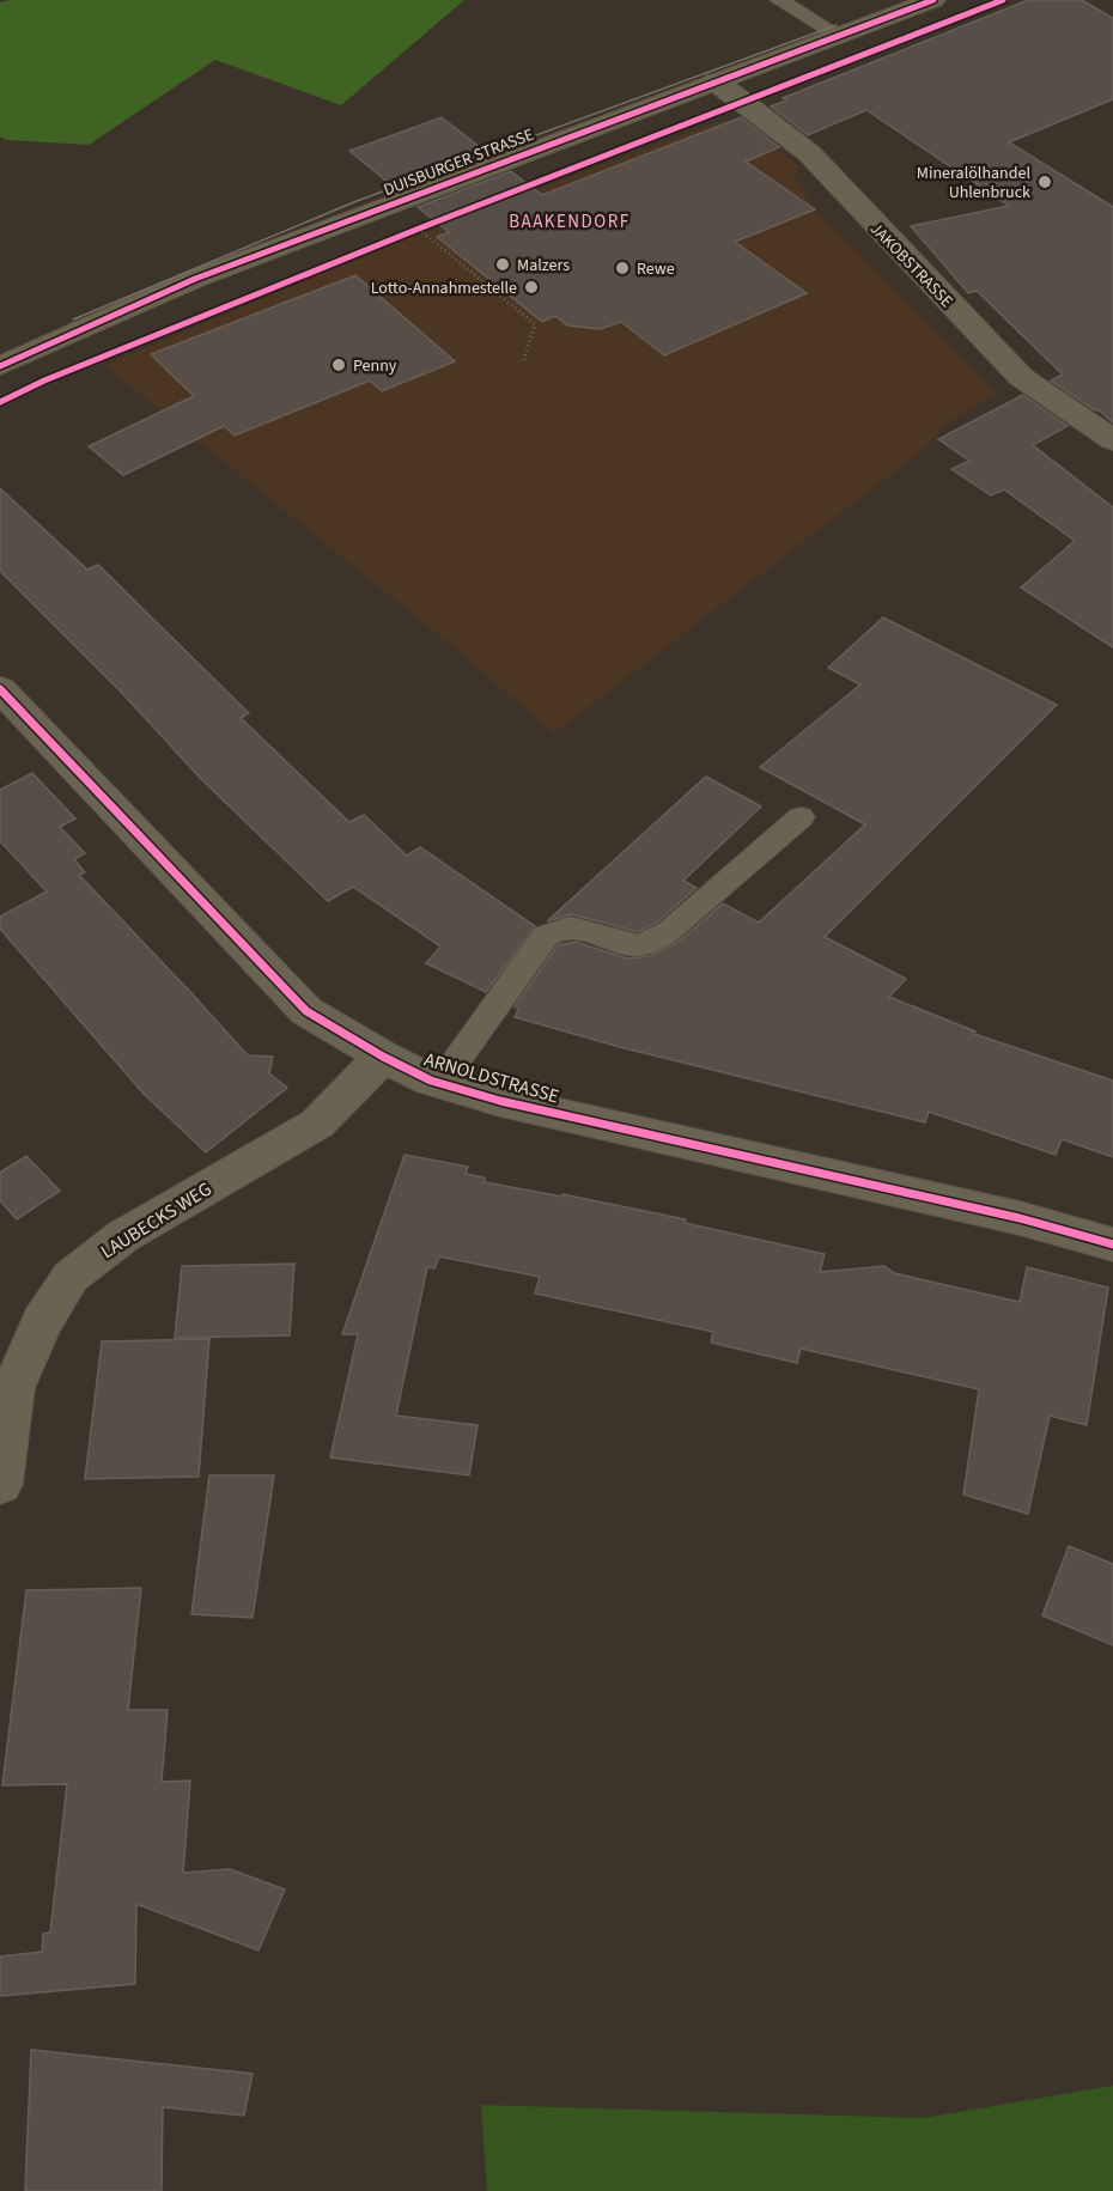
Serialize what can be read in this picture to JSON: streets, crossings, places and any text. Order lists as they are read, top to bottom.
{
  "streets": {
    "main road": ["DUISBURGER STRASSE"],
    "street": ["JAKOBSTRASSE", "ARNOLDSTRASSE", "LAUBECKS WEG"]
  },
  "crossings": [
    ["DUISBURGER STRASSE", "JAKOBSTRASSE"],
    ["ARNOLDSTRASSE", "LAUBECKS WEG"]
  ],
  "districts": ["BAAKENDORF"],
  "places": [
    "Mineralölhandel Uhlenbruck",
    "Malzers",
    "Rewe",
    "Lotto-Annahmestelle",
    "Penny"
  ]
}
